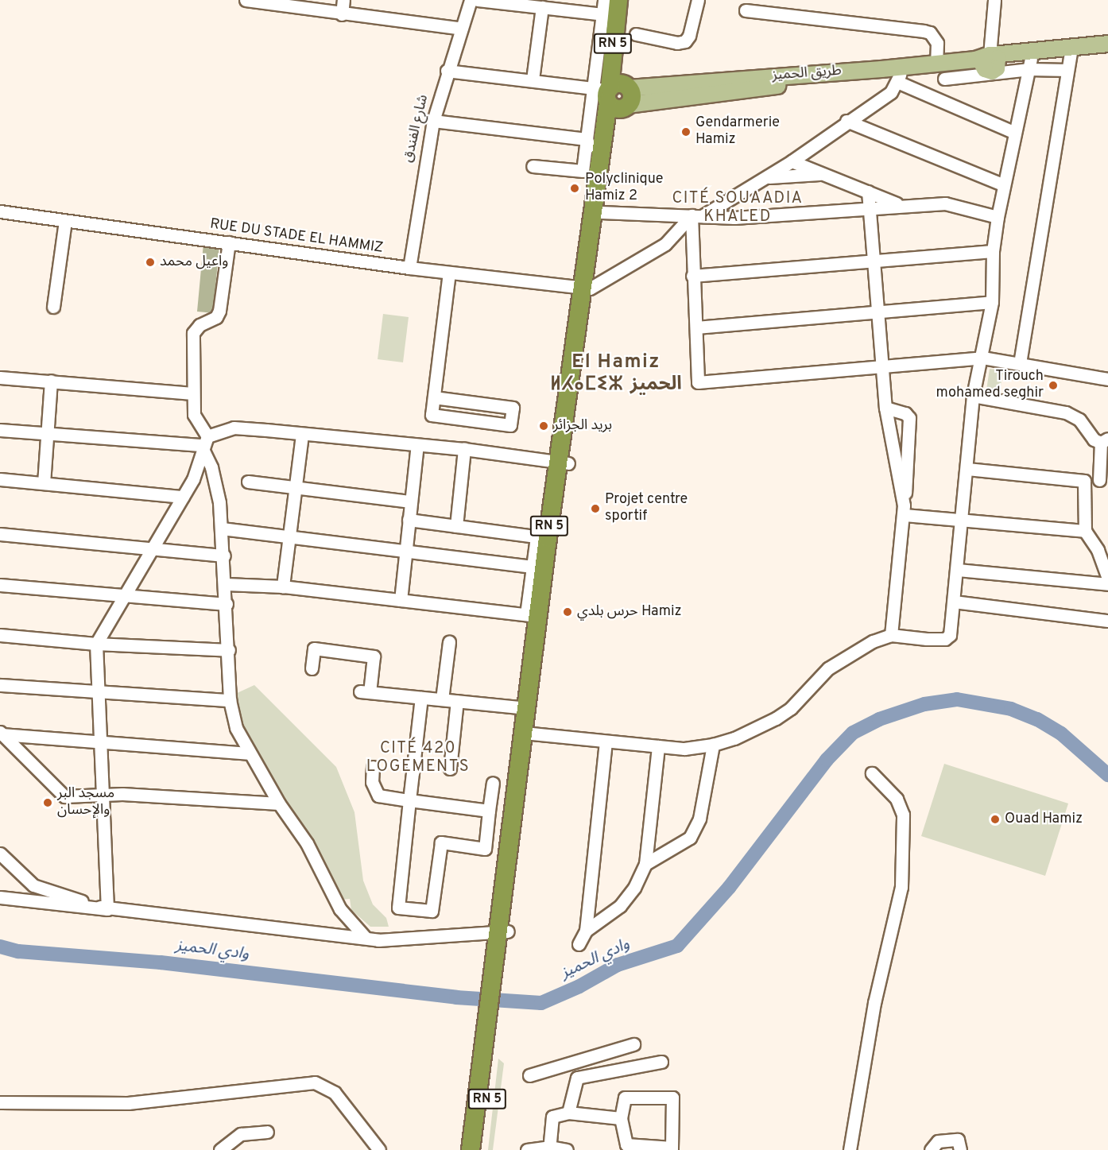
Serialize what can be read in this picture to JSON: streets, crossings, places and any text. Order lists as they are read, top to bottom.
{
  "streets": {
    "highway": ["RN 5"],
    "main road": ["طريق الحميز"],
    "street": ["شارع الفندق", "RUE DU STADE EL HAMMIZ"]
  },
  "crossings": [
    ["RN 5", "طريق الحميز"],
    ["RN 5", "RUE DU STADE EL HAMMIZ"],
    ["شارع الفندق", "RUE DU STADE EL HAMMIZ"]
  ],
  "districts": ["CITÉ SOUAADIA KHALED", "El Hamiz ⵍⵃⴰⵎⵉⵣ الحميز", "CITÉ 420 LOGEMENTS"],
  "water": ["وادي الحميز"],
  "places": [
    "Gendarmerie Hamiz",
    "Polyclinique Hamiz 2",
    "واعيل محمد",
    "Tirouch mohamed seghir",
    "بريد الجزائر",
    "Projet centre sportif",
    "حرس بلدي Hamiz",
    "مسجد البر والإحسان",
    "Ouad Hamiz"
  ]
}
